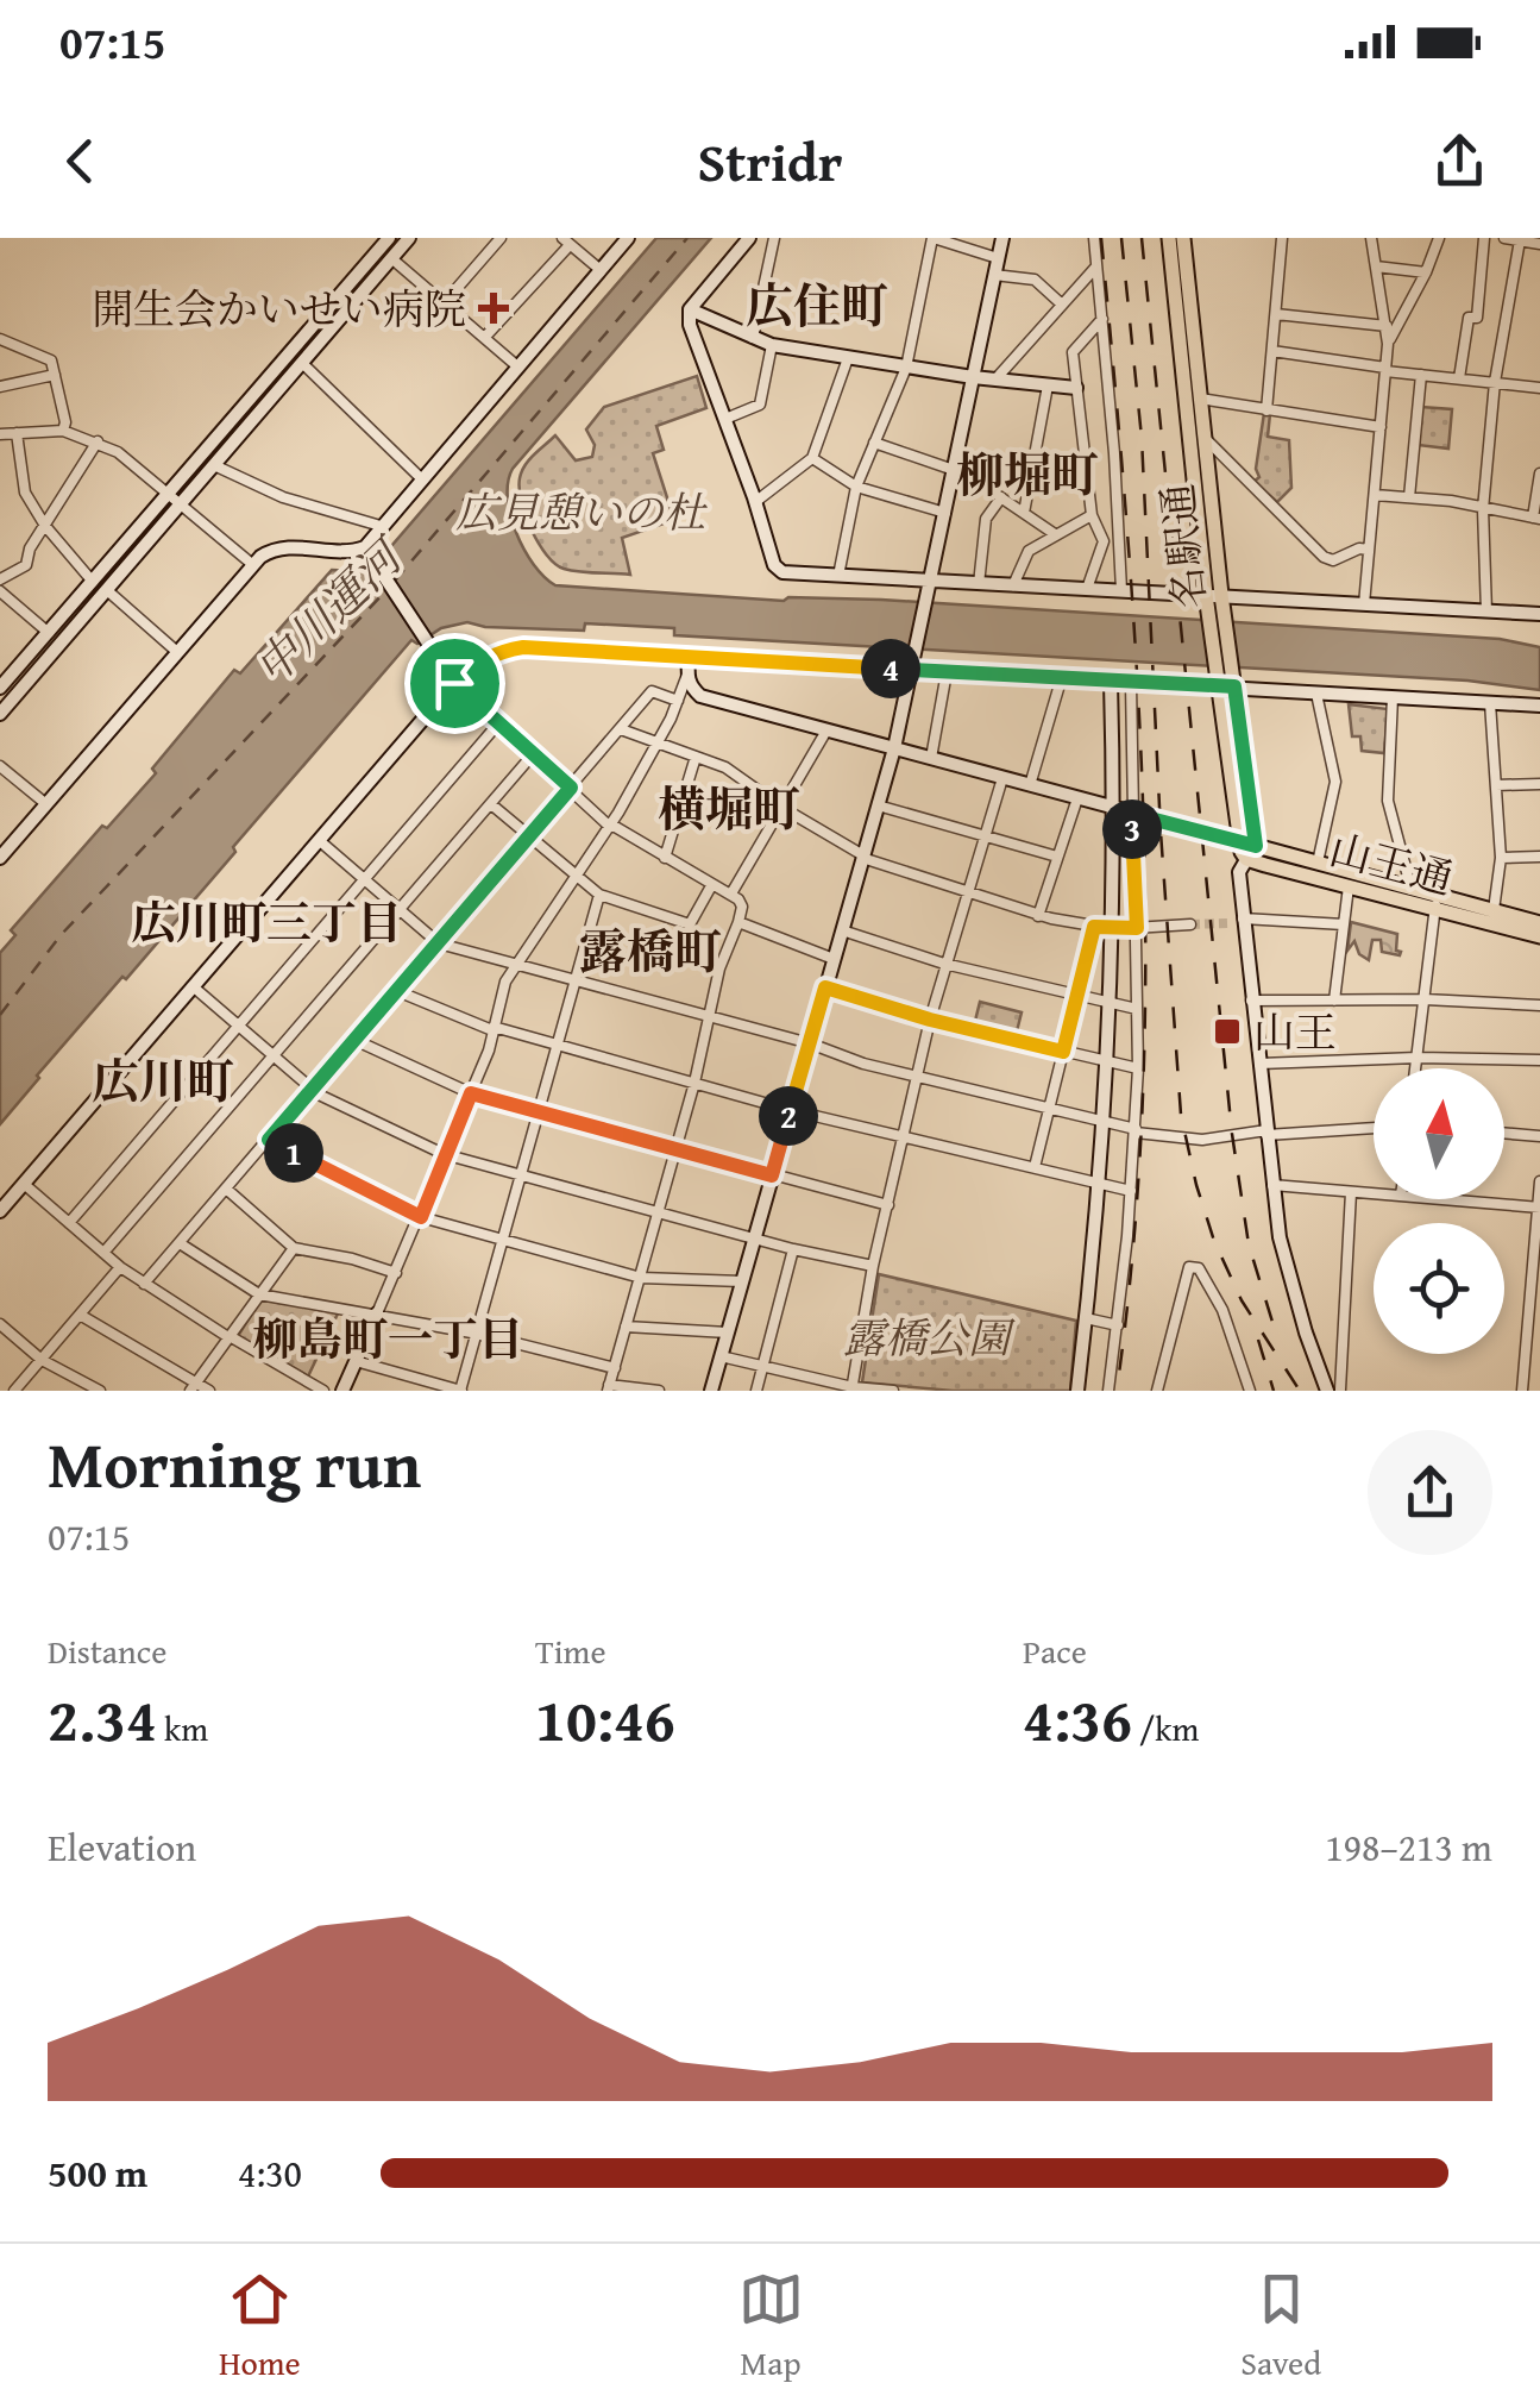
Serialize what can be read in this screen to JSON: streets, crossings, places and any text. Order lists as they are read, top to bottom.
{
  "streets": {
    "main road": ["名駅通", "山王通"]
  },
  "crossings": [
    ["名駅通", "山王通"]
  ],
  "districts": [
    "広住町",
    "柳堀町",
    "横堀町",
    "広川町三丁目",
    "露橋町",
    "広川町",
    "柳島町一丁目"
  ],
  "water": ["中川運河"],
  "parks": ["広見憩いの杜", "露橋公園"],
  "places": {
    "health": ["開生会かいせい病院"],
    "transit": ["山王"]
  },
  "north": "top",
  "page": {
    "status": "07:15",
    "header": "Stridr",
    "pins": [
      "4",
      "3",
      "2",
      "1"
    ],
    "heading": ["Morning run", "07:15"],
    "stats": [
      ["Distance", "2.34 km"],
      ["Time", "10:46"],
      ["Pace", "4:36 /km"]
    ],
    "chart": ["Elevation", "198–213 m"],
    "list": [
      {
        "name": "500 m",
        "note": "4:30"
      }
    ],
    "tabs": ["Home", "Map", "Saved"]
  }
}
